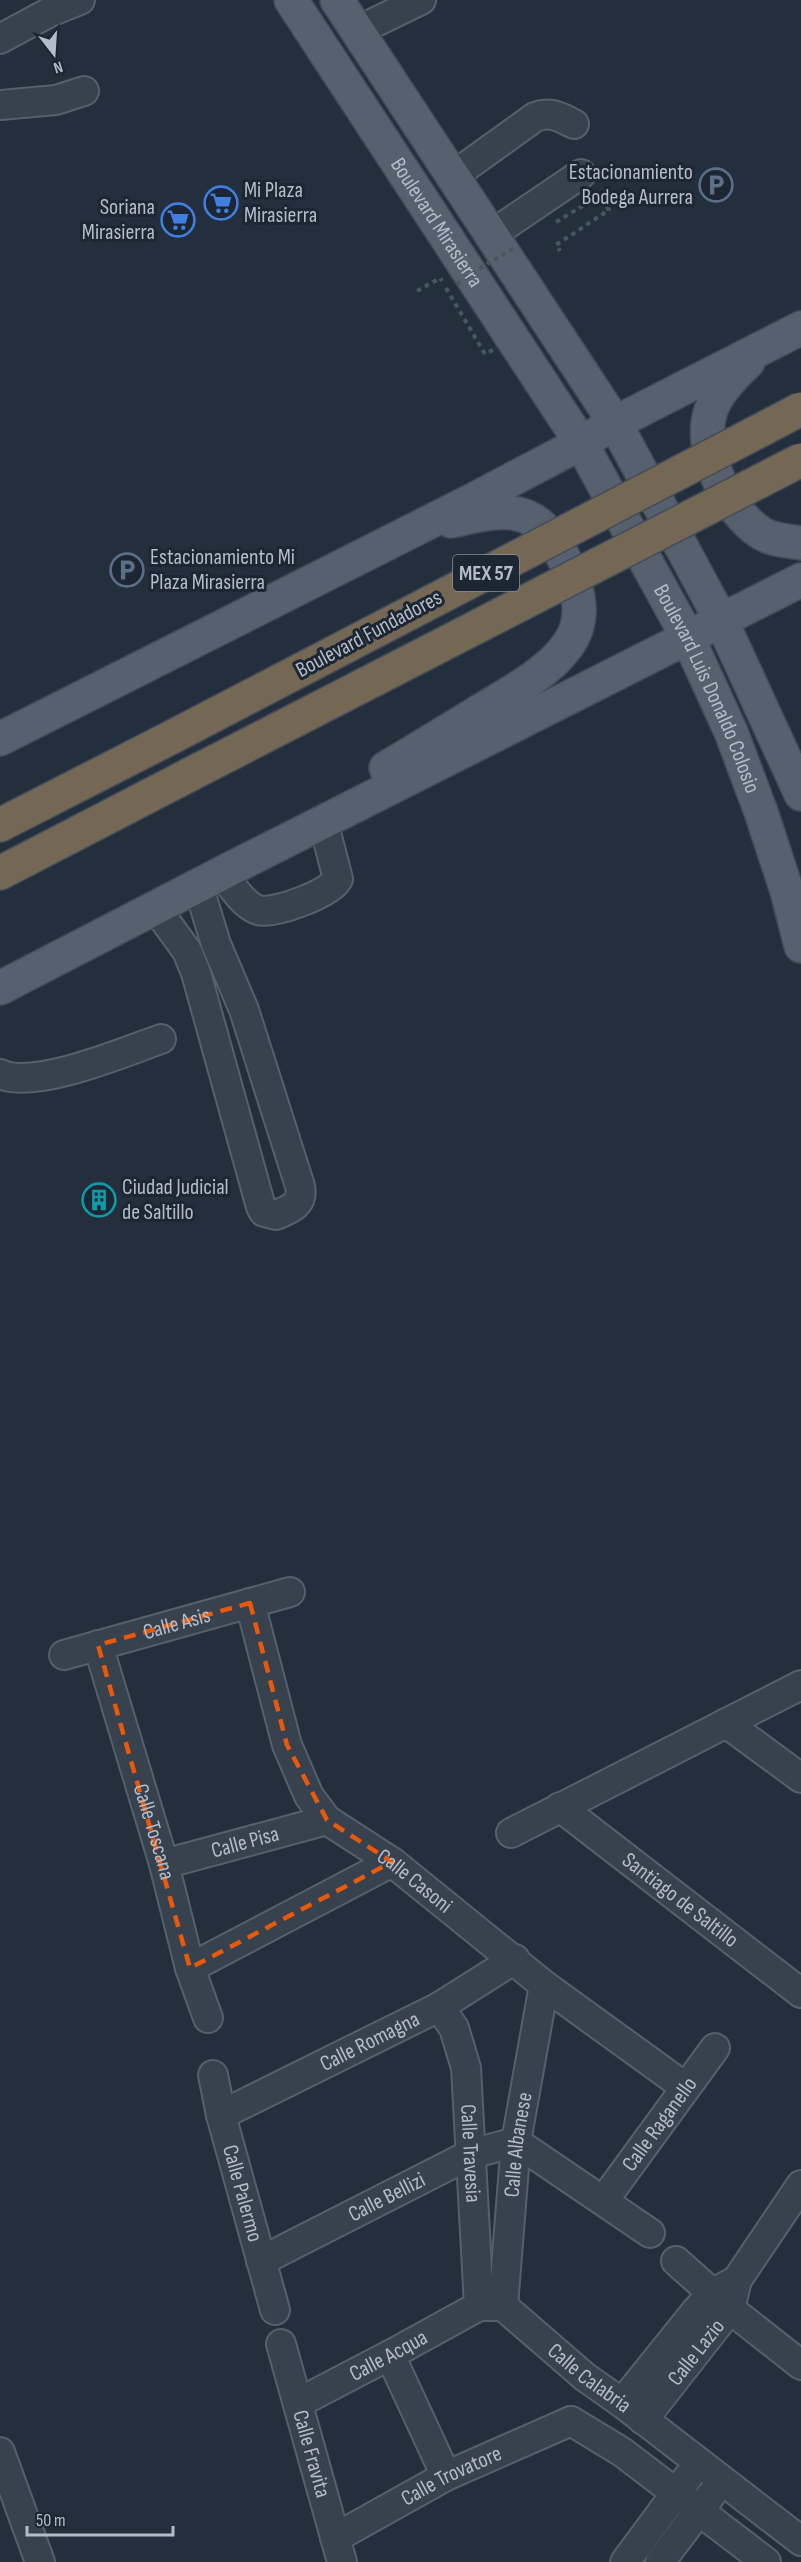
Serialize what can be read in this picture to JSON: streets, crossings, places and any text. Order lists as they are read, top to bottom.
{
  "streets": {
    "highway": ["MEX 57", "Boulevard Fundadores"],
    "main road": ["Boulevard Mirasierra", "Boulevard Luis Donaldo Colosio"],
    "street": [
      "Calle Asis",
      "Calle Toscana",
      "Calle Pisa",
      "Calle Casoni",
      "Santiago de Saltillo",
      "Calle Romagna",
      "Calle Raganello",
      "Calle Albanese",
      "Calle Travesia",
      "Calle Palermo",
      "Calle Bellizi",
      "Calle Lazio",
      "Calle Acqua",
      "Calle Calabria",
      "Calle Fravita",
      "Calle Trovatore"
    ]
  },
  "crossings": [
    ["Boulevard Mirasierra", "Boulevard Luis Donaldo Colosio"],
    ["Calle Asis", "Calle Toscana"],
    ["Calle Asis", "Calle Casoni"],
    ["Calle Toscana", "Calle Pisa"],
    ["Calle Pisa", "Calle Casoni"],
    ["Calle Casoni", "Calle Romagna"],
    ["Calle Casoni", "Calle Raganello"],
    ["Calle Casoni", "Calle Albanese"],
    ["Calle Romagna", "Calle Travesia"],
    ["Calle Romagna", "Calle Palermo"],
    ["Calle Albanese", "Calle Travesia"],
    ["Calle Albanese", "Calle Bellizi"],
    ["Calle Albanese", "Calle Acqua"],
    ["Calle Albanese", "Calle Calabria"],
    ["Calle Travesia", "Calle Bellizi"],
    ["Calle Travesia", "Calle Acqua"],
    ["Calle Travesia", "Calle Calabria"],
    ["Calle Palermo", "Calle Bellizi"],
    ["Calle Lazio", "Calle Calabria"],
    ["Calle Acqua", "Calle Calabria"],
    ["Calle Acqua", "Calle Fravita"],
    ["Calle Calabria", "Calle Trovatore"],
    ["Calle Fravita", "Calle Trovatore"]
  ],
  "places": {
    "parking": ["Estacionamiento Bodega Aurrera", "Estacionamiento Mi Plaza Mirasierra"],
    "supermarket": ["Mi Plaza Mirasierra", "Soriana Mirasierra"],
    "building": ["Ciudad Judicial de Saltillo"]
  },
  "scale_bar": "50 m",
  "north": "bottom"
}
